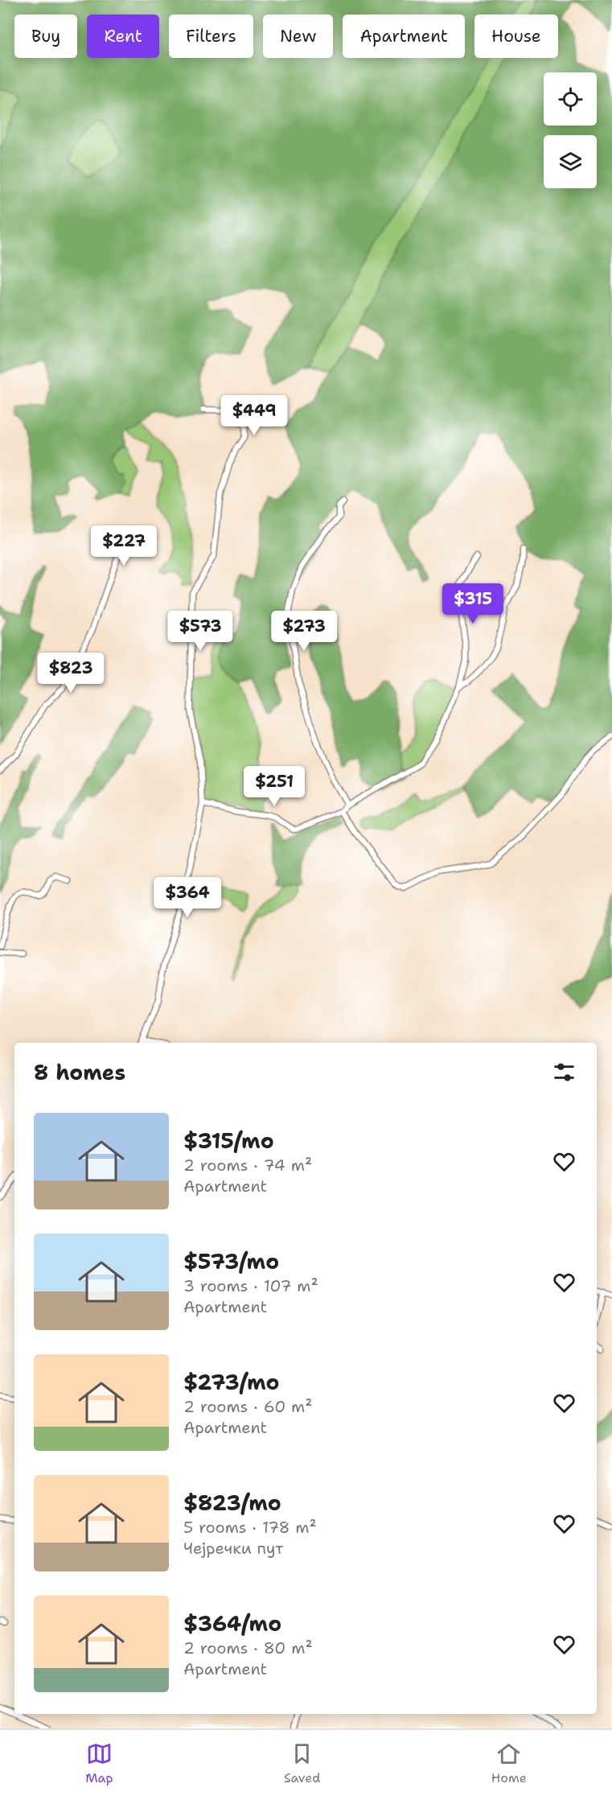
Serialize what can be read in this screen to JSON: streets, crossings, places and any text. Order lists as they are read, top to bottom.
{
  "page": {
    "chip": [
      "Buy",
      "Rent",
      "Filters",
      "New",
      "Apartment",
      "House"
    ],
    "price": [
      "$449",
      "$227",
      "$315",
      "$573",
      "$273",
      "$823",
      "$251",
      "$364"
    ],
    "heading": "8 homes",
    "list": [
      {
        "name": "$315/mo",
        "note": "2 rooms · 74 m² · Apartment"
      },
      {
        "name": "$573/mo",
        "note": "3 rooms · 107 m² · Apartment"
      },
      {
        "name": "$273/mo",
        "note": "2 rooms · 60 m² · Apartment"
      },
      {
        "name": "$823/mo",
        "note": "5 rooms · 178 m² · Чејречки пут"
      },
      {
        "name": "$364/mo",
        "note": "2 rooms · 80 m² · Apartment"
      }
    ],
    "tabs": ["Map", "Saved", "Home"]
  }
}
